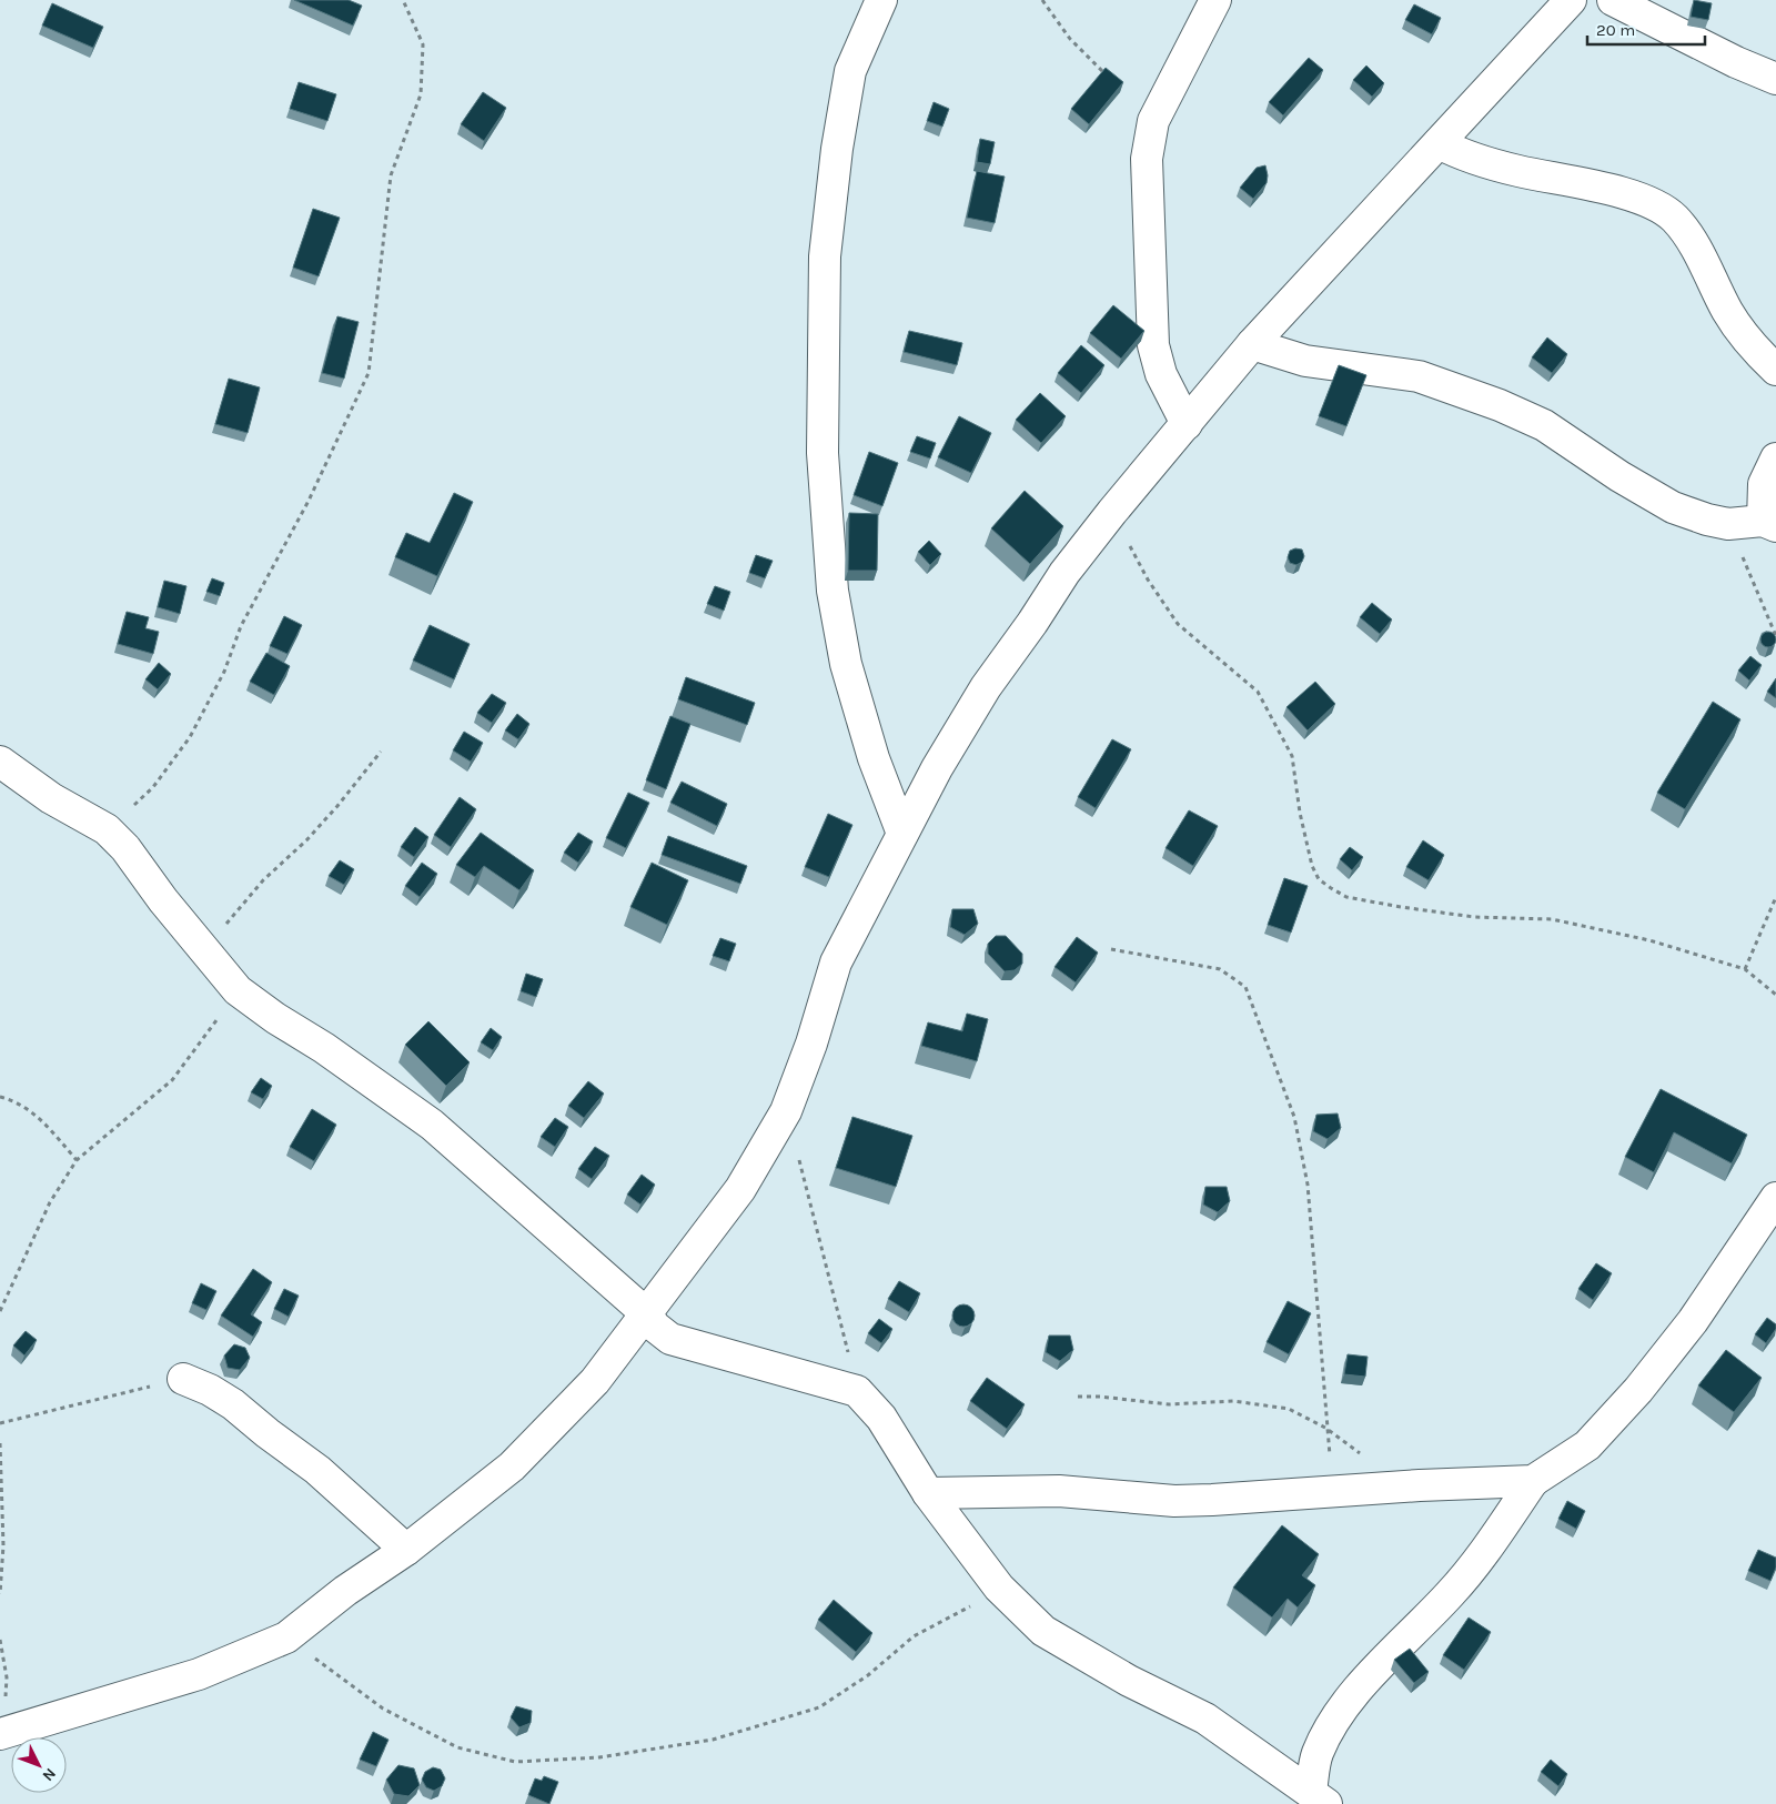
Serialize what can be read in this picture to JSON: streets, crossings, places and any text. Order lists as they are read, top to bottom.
{
  "scale_bar": "20 m",
  "north": "bottom right"
}
